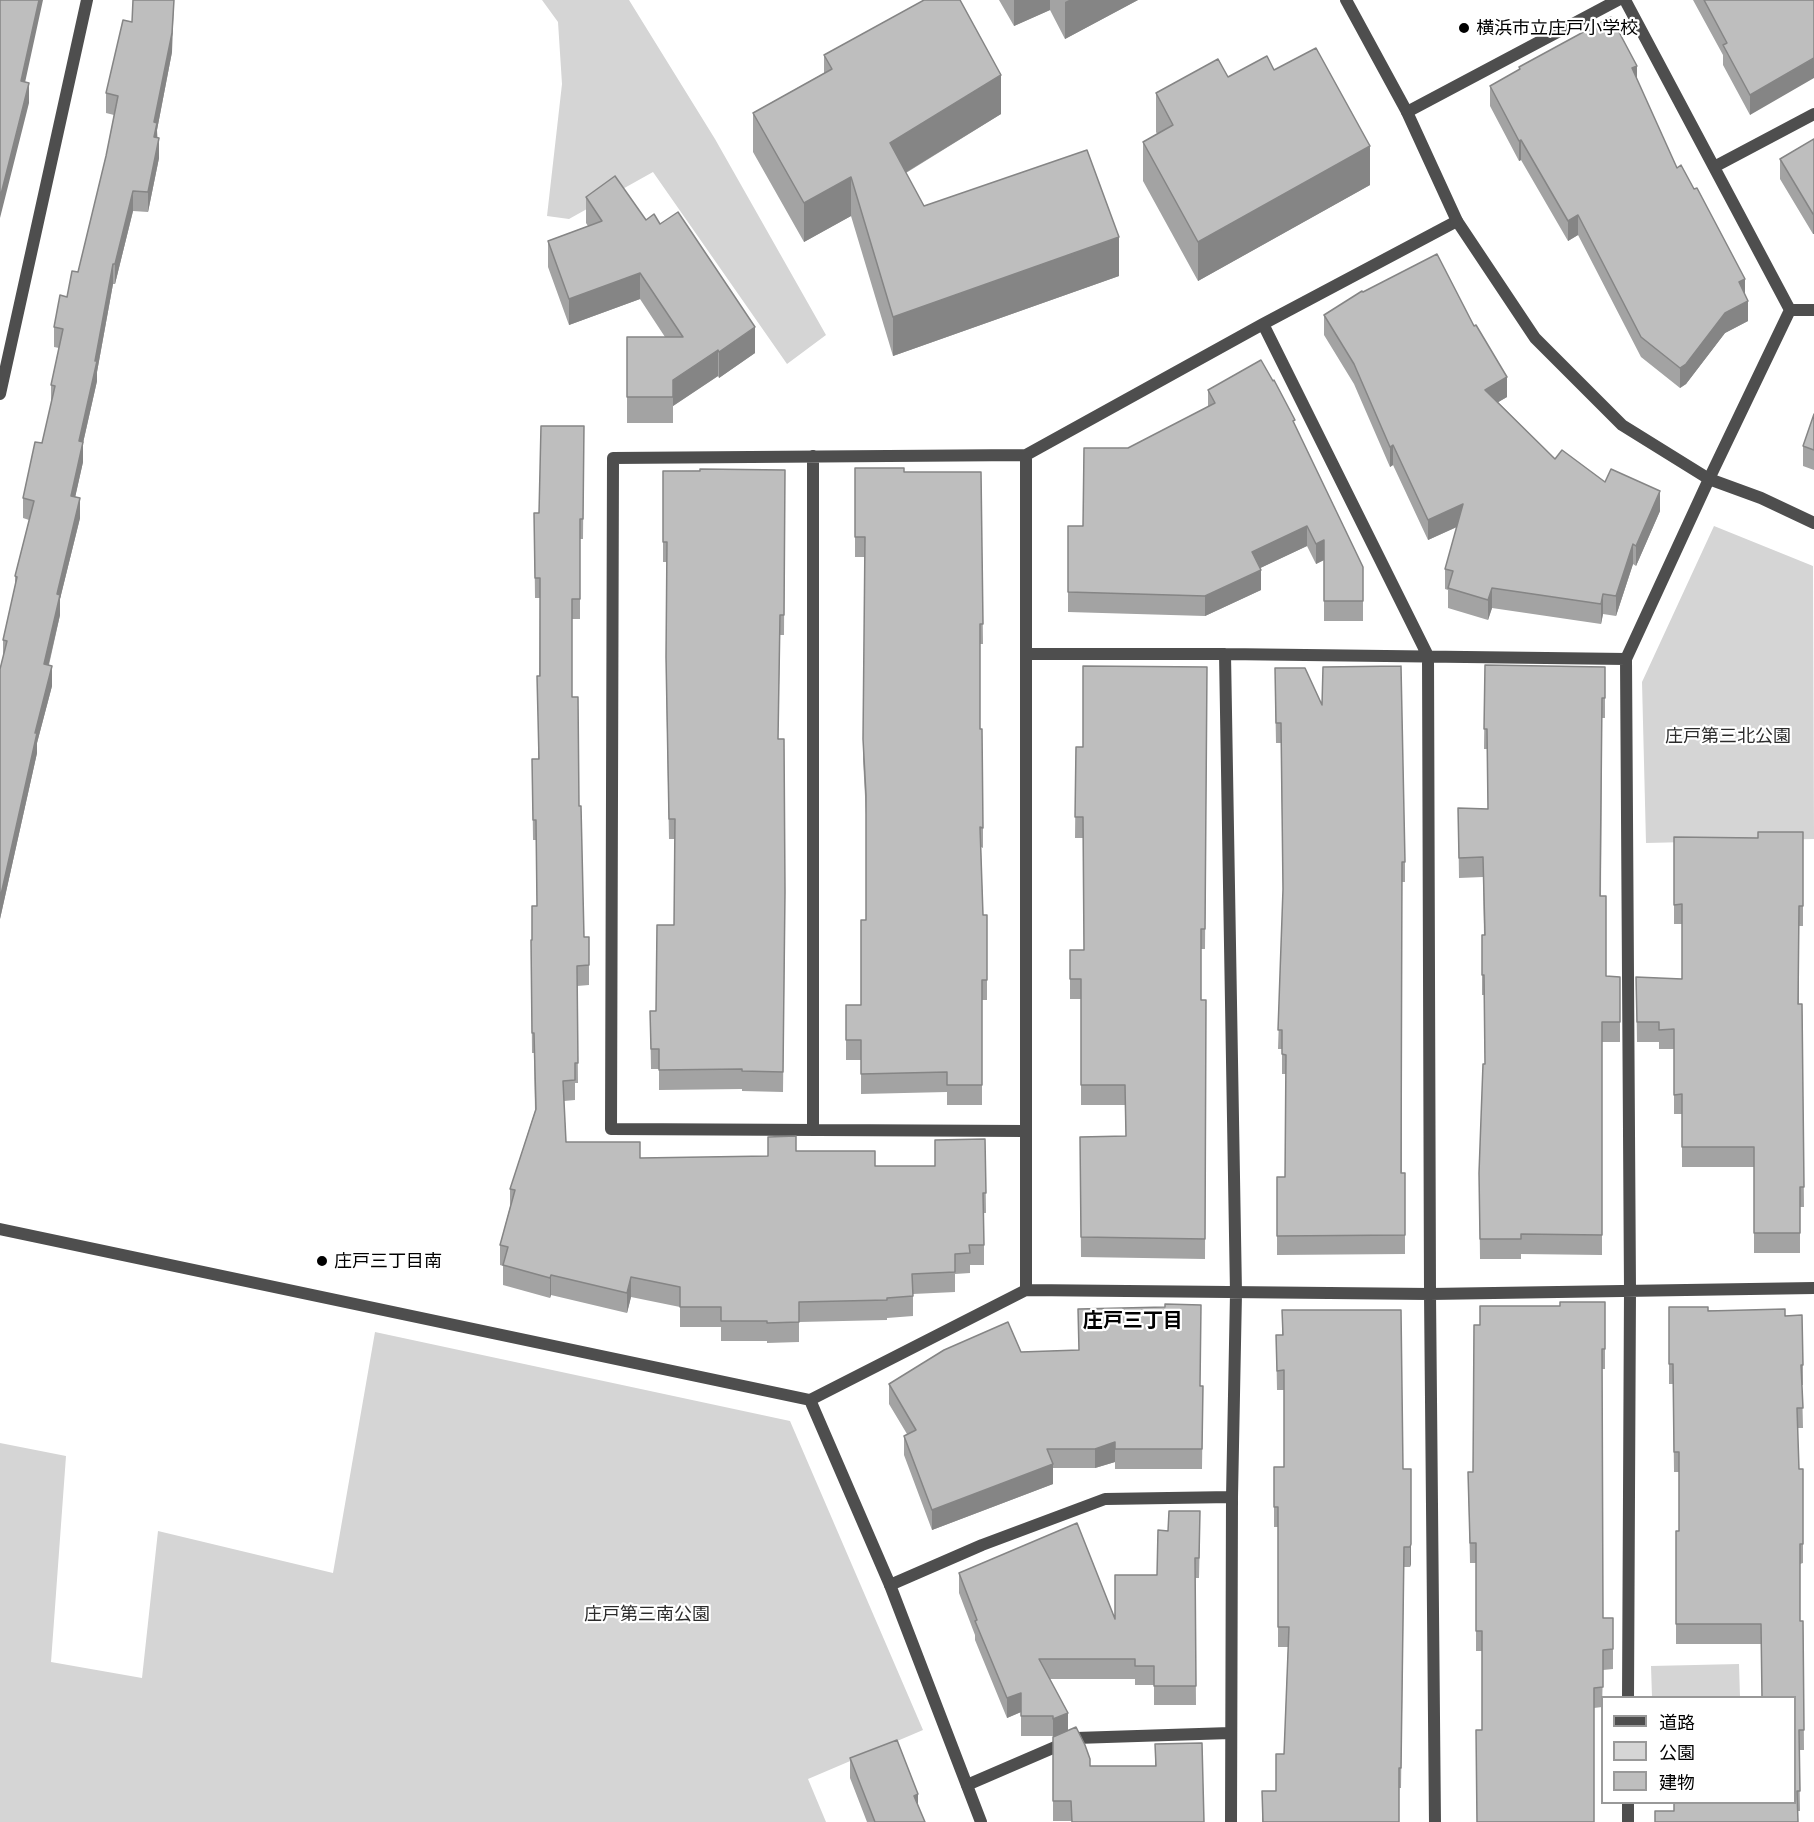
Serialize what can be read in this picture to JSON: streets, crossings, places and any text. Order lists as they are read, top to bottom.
{
  "districts": ["庄戸三丁目"],
  "parks": ["庄戸第三北公園", "庄戸第三南公園"],
  "places": ["横浜市立庄戸小学校", "庄戸三丁目南"],
  "legend": ["道路", "公園", "建物"]
}
